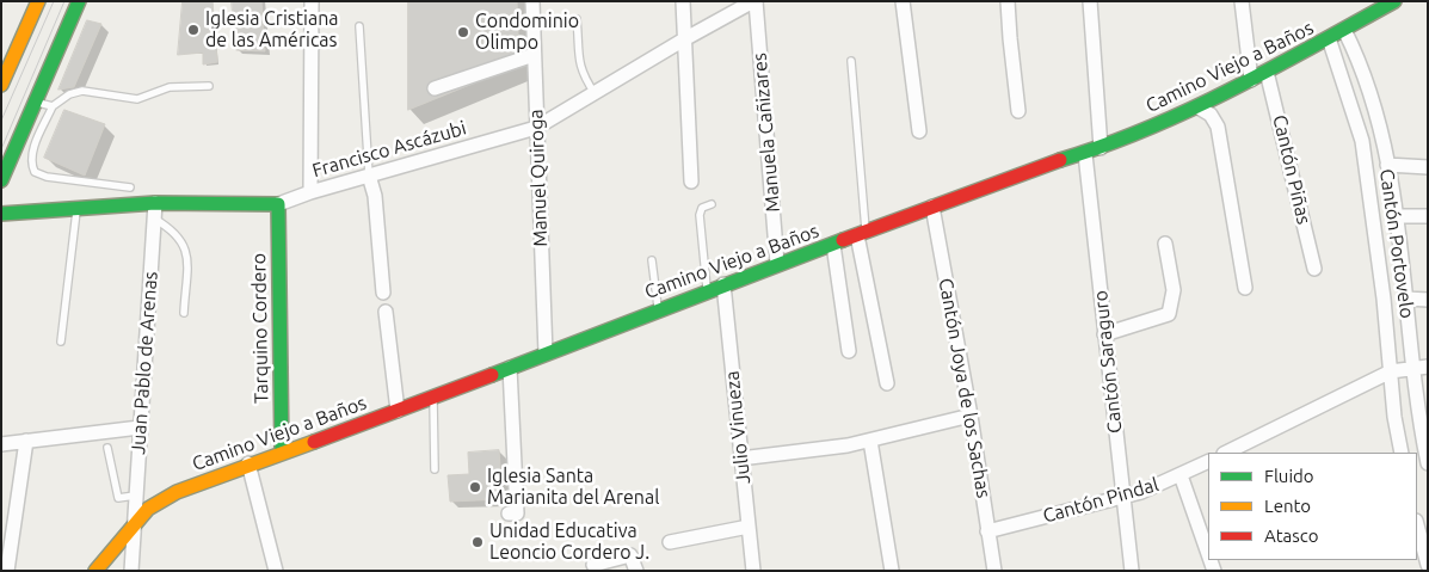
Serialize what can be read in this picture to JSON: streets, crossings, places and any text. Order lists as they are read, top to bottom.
{
  "streets": {
    "street": [
      "Camino Viejo a Baños",
      "Manuela Cañizares",
      "Francisco Ascázubi",
      "Cantón Piñas",
      "Manuel Quiroga",
      "Cantón Portovelo",
      "Tarquino Cordero",
      "Cantón Saraguro",
      "Juan Pablo de Arenas",
      "Cantón Joya de los Sachas",
      "Julio Vinueza",
      "Cantón Pindal"
    ]
  },
  "crossings": [
    ["Camino Viejo a Baños", "Manuela Cañizares"],
    ["Camino Viejo a Baños", "Cantón Piñas"],
    ["Camino Viejo a Baños", "Manuel Quiroga"],
    ["Camino Viejo a Baños", "Cantón Portovelo"],
    ["Camino Viejo a Baños", "Tarquino Cordero"],
    ["Camino Viejo a Baños", "Cantón Saraguro"],
    ["Camino Viejo a Baños", "Juan Pablo de Arenas"],
    ["Camino Viejo a Baños", "Cantón Joya de los Sachas"],
    ["Camino Viejo a Baños", "Julio Vinueza"],
    ["Manuela Cañizares", "Francisco Ascázubi"],
    ["Francisco Ascázubi", "Manuel Quiroga"],
    ["Francisco Ascázubi", "Tarquino Cordero"],
    ["Francisco Ascázubi", "Juan Pablo de Arenas"],
    ["Cantón Saraguro", "Cantón Pindal"],
    ["Cantón Joya de los Sachas", "Cantón Pindal"]
  ],
  "places": [
    "Iglesia Cristiana de las Américas",
    "Condominio Olimpo",
    "Iglesia Santa Marianita del Arenal",
    "Unidad Educativa Leoncio Cordero J."
  ],
  "legend": ["Fluido", "Lento", "Atasco"]
}
